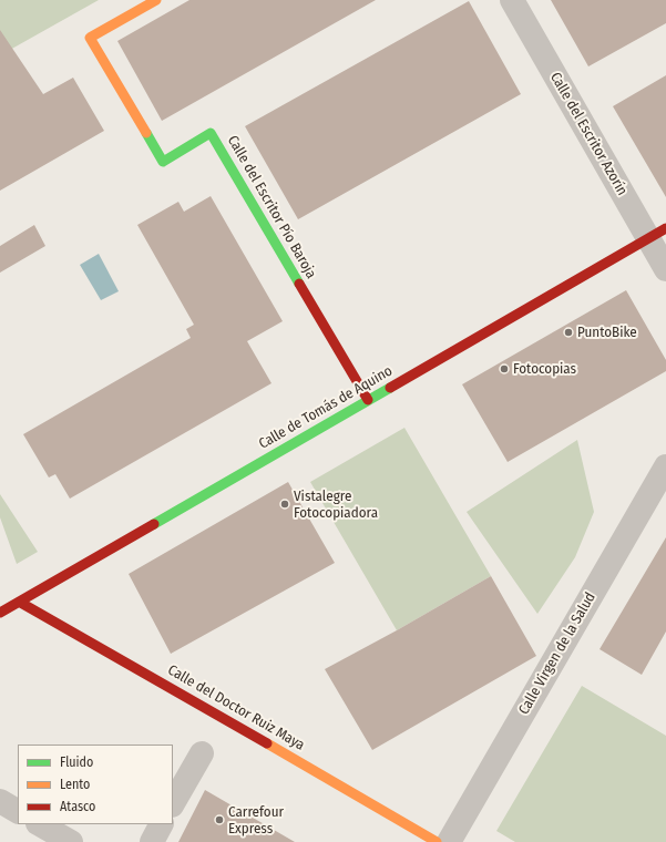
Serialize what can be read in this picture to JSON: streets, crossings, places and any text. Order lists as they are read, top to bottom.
{
  "streets": {
    "street": [
      "Calle del Escritor Azorín",
      "Calle del Escritor Pío Baroja",
      "Calle de Tomás de Aquino",
      "Calle Virgen de la Salud",
      "Calle del Doctor Ruiz Maya"
    ]
  },
  "crossings": [
    ["Calle del Escritor Azorín", "Calle de Tomás de Aquino"],
    ["Calle del Escritor Pío Baroja", "Calle de Tomás de Aquino"],
    ["Calle de Tomás de Aquino", "Calle del Doctor Ruiz Maya"]
  ],
  "places": [
    "PuntoBike",
    "Fotocopias",
    "Vistalegre Fotocopiadora",
    "Carrefour Express"
  ],
  "legend": ["Fluido", "Lento", "Atasco"]
}
